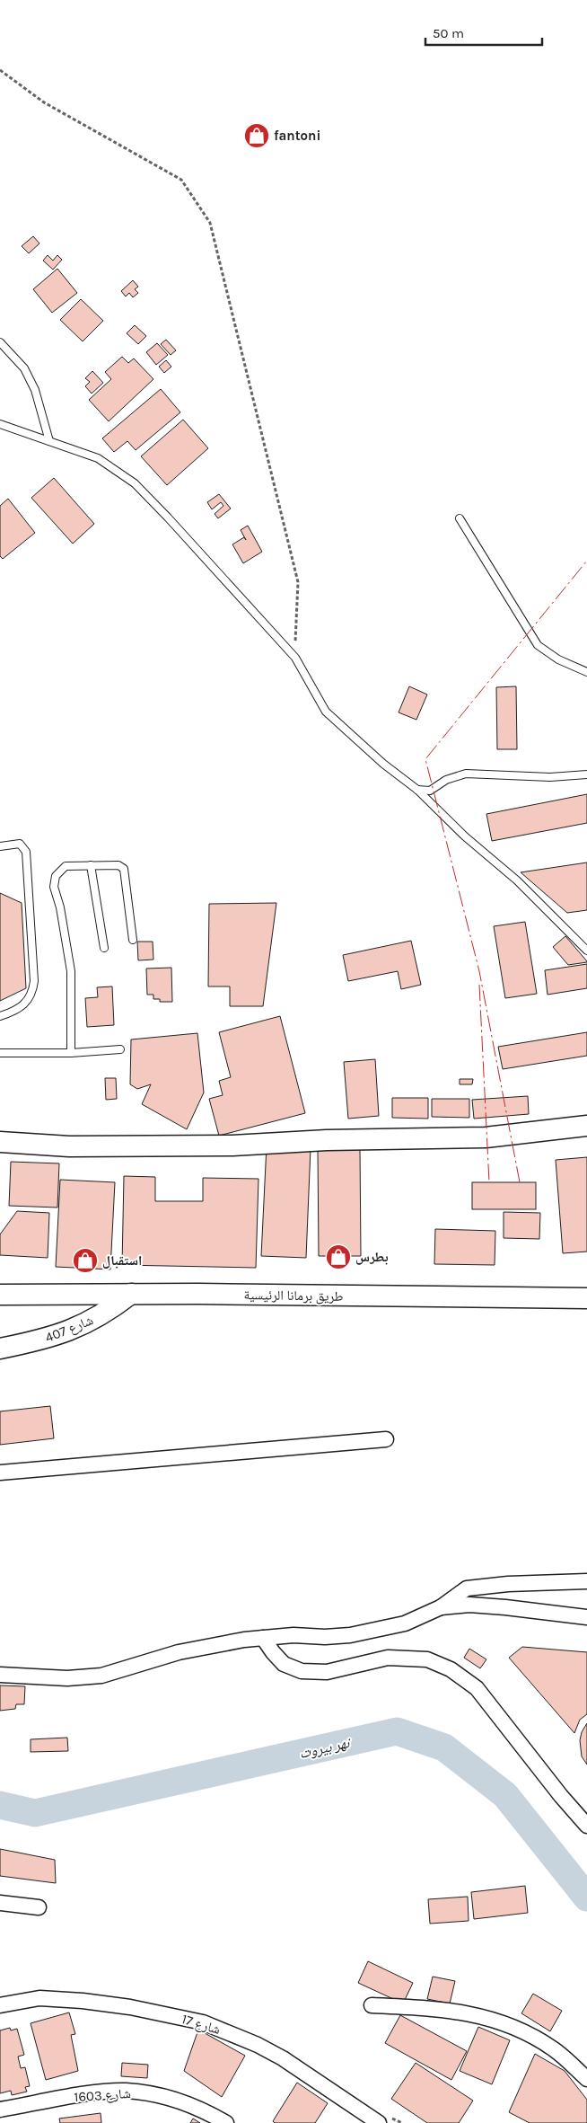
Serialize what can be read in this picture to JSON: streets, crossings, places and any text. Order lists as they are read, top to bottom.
{
  "streets": {
    "street": [
      "طريق برمانا الرئيسية",
      "شارع 407",
      "شارع 17",
      "شارع 1603"
    ]
  },
  "crossings": [
    ["طريق برمانا الرئيسية", "شارع 407"]
  ],
  "water": ["نهر بيروت"],
  "places": {
    "shop": ["fantoni", "بطرس", "استقبال"]
  },
  "scale_bar": "50 m"
}
